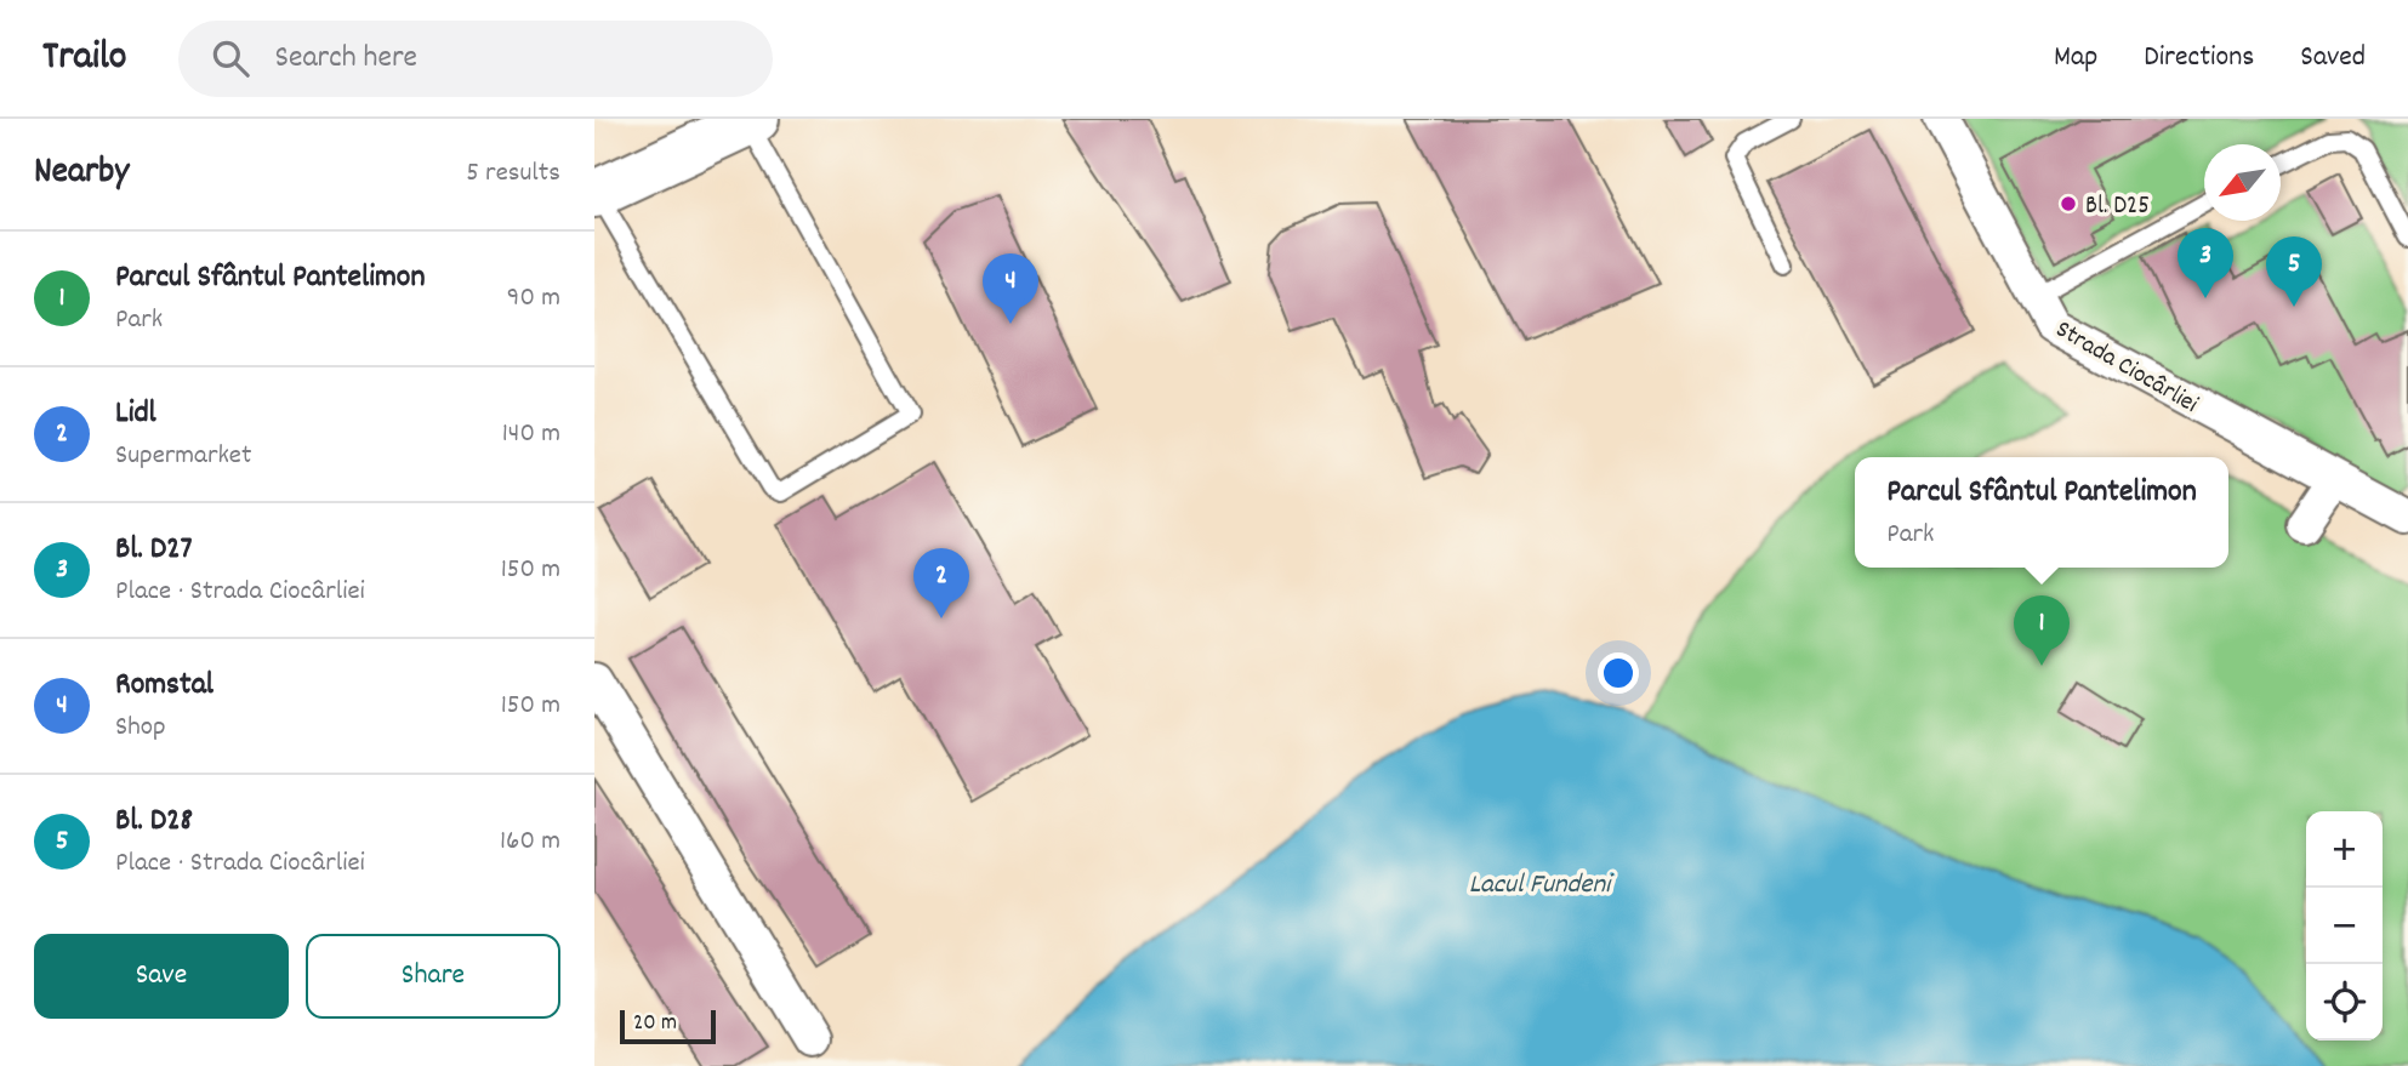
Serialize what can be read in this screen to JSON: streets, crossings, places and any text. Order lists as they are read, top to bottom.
{
  "streets": {
    "street": ["Strada Ciocârliei"]
  },
  "water": ["Lacul Fundeni"],
  "places": ["Bl. D25"],
  "scale_bar": "20 m",
  "north": "bottom left",
  "page": {
    "header": "Trailo",
    "search": "Search here",
    "nav": ["Map", "Directions", "Saved"],
    "heading": ["Nearby", "5 results"],
    "pins": [
      "3",
      "5",
      "4",
      "2",
      "1"
    ],
    "list": [
      {
        "mark": "1",
        "name": "Parcul Sfântul Pantelimon",
        "note": "Park",
        "value": "90 m"
      },
      {
        "mark": "2",
        "name": "Lidl",
        "note": "Supermarket",
        "value": "140 m"
      },
      {
        "mark": "3",
        "name": "Bl. D27",
        "note": "Place · Strada Ciocârliei",
        "value": "150 m"
      },
      {
        "mark": "4",
        "name": "Romstal",
        "note": "Shop",
        "value": "150 m"
      },
      {
        "mark": "5",
        "name": "Bl. D28",
        "note": "Place · Strada Ciocârliei",
        "value": "160 m"
      }
    ],
    "popup": ["Parcul Sfântul Pantelimon", "Park"],
    "map_buttons": ["+", "−"],
    "buttons": ["Save", "Share"],
    "scale": "20 m"
  }
}
